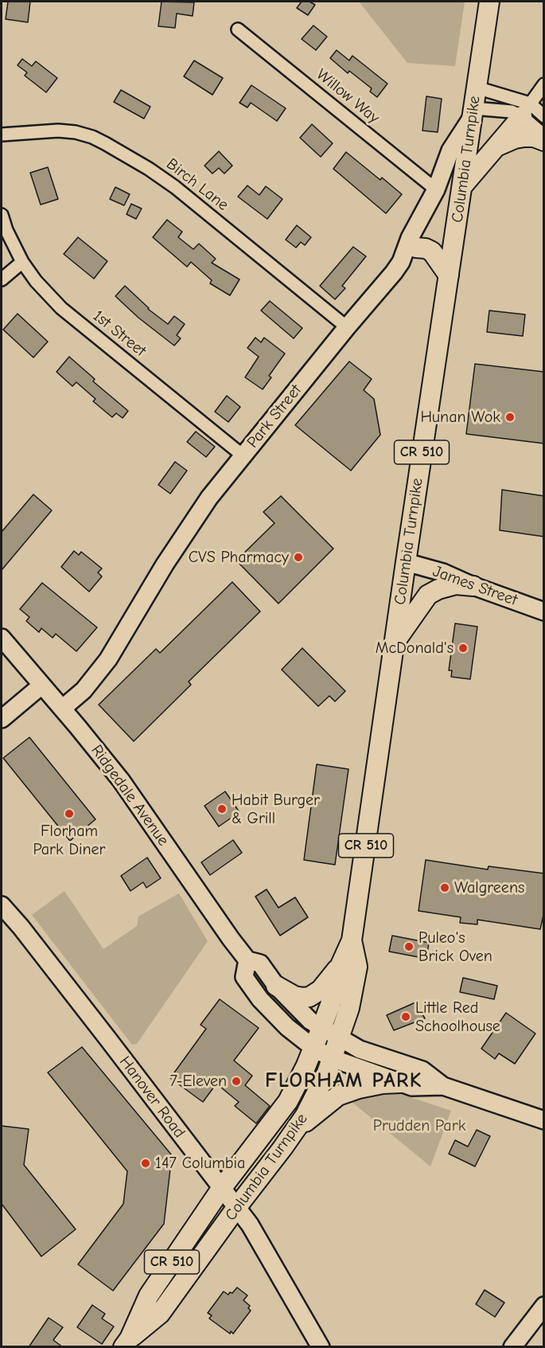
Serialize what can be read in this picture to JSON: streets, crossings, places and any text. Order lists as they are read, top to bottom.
{
  "streets": {
    "main road": [
      "Columbia Turnpike",
      "Park Street",
      "CR 510",
      "James Street",
      "Ridgedale Avenue",
      "Hanover Road"
    ],
    "street": ["Willow Way", "Birch Lane", "1st Street"]
  },
  "crossings": [
    ["Willow Way", "Park Street"],
    ["Columbia Turnpike", "Park Street"],
    ["Columbia Turnpike", "James Street"],
    ["Columbia Turnpike", "Ridgedale Avenue"],
    ["Columbia Turnpike", "Hanover Road"],
    ["Birch Lane", "Park Street"],
    ["1st Street", "Park Street"],
    ["Park Street", "Ridgedale Avenue"]
  ],
  "districts": ["FLORHAM PARK"],
  "parks": ["Prudden Park"],
  "places": [
    "Hunan Wok",
    "CVS Pharmacy",
    "McDonald's",
    "Habit Burger & Grill",
    "Florham Park Diner",
    "Walgreens",
    "Puleo's Brick Oven",
    "Little Red Schoolhouse",
    "7-Eleven",
    "147 Columbia"
  ]
}
